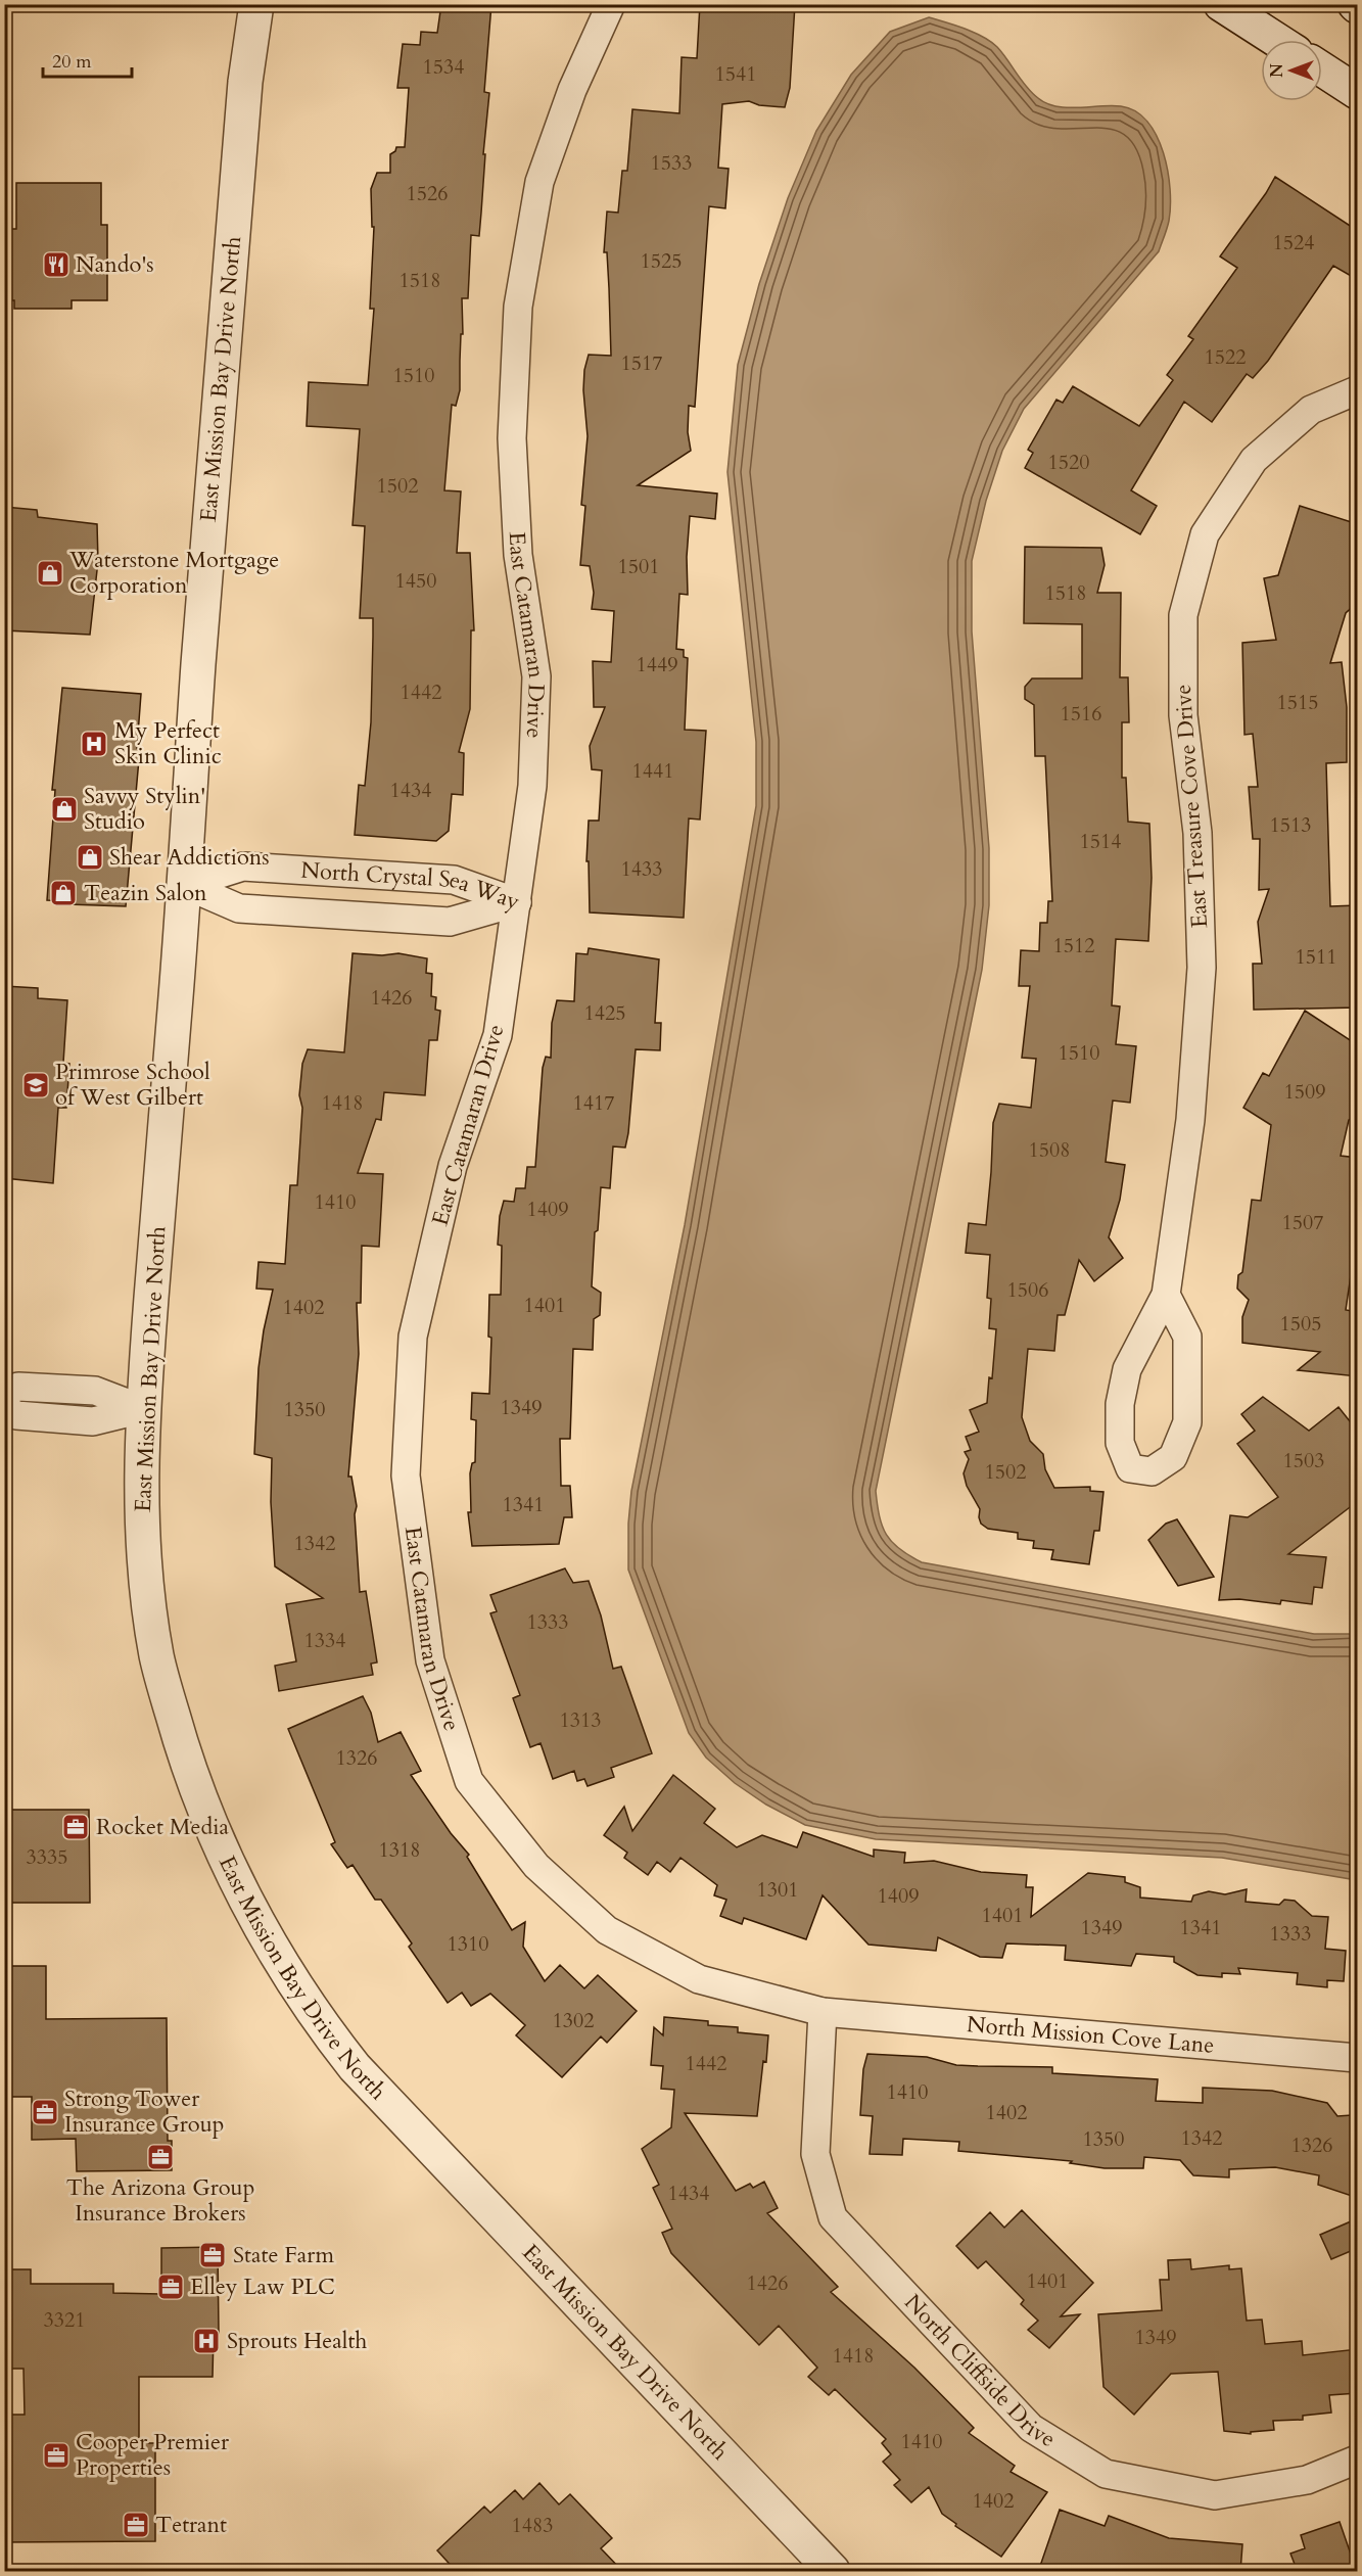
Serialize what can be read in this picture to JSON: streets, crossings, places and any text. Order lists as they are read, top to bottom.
{
  "streets": {
    "street": [
      "East Mission Bay Drive North",
      "East Catamaran Drive",
      "East Treasure Cove Drive",
      "North Crystal Sea Way",
      "North Mission Cove Lane",
      "North Cliffside Drive"
    ]
  },
  "crossings": [
    ["East Mission Bay Drive North", "North Crystal Sea Way"],
    ["East Catamaran Drive", "North Crystal Sea Way"],
    ["East Catamaran Drive", "North Mission Cove Lane"],
    ["East Catamaran Drive", "North Cliffside Drive"],
    ["North Mission Cove Lane", "North Cliffside Drive"]
  ],
  "places": {
    "restaurant": ["Nando's"],
    "shop": [
      "Waterstone Mortgage Corporation",
      "Savvy Stylin' Studio",
      "Shear Addictions",
      "Teazin Salon"
    ],
    "hospital": ["My Perfect Skin Clinic", "Sprouts Health"],
    "school or university": ["Primrose School of West Gilbert"],
    "office": [
      "Rocket Media",
      "Strong Tower Insurance Group",
      "The Arizona Group Insurance Brokers",
      "State Farm",
      "Elley Law PLC",
      "Cooper Premier Properties",
      "Tetrant"
    ]
  },
  "house_numbers": [
    "1534",
    "1541",
    "1533",
    "1526",
    "1524",
    "1525",
    "1518",
    "1522",
    "1517",
    "1510",
    "1520",
    "1502",
    "1501",
    "1450",
    "1518",
    "1449",
    "1442",
    "1515",
    "1516",
    "1441",
    "1434",
    "1513",
    "1514",
    "1433",
    "1512",
    "1511",
    "1426",
    "1425",
    "1510",
    "1509",
    "1418",
    "1417",
    "1508",
    "1410",
    "1409",
    "1507",
    "1506",
    "1401",
    "1402",
    "1505",
    "1349",
    "1350",
    "1503",
    "1502",
    "1341",
    "1342",
    "1333",
    "1334",
    "1313",
    "1326",
    "1318",
    "3335",
    "1301",
    "1409",
    "1401",
    "1349",
    "1341",
    "1333",
    "1310",
    "1302",
    "1442",
    "1410",
    "1402",
    "1342",
    "1350",
    "1326",
    "1434",
    "1401",
    "1426",
    "3321",
    "1349",
    "1418",
    "1410",
    "1402",
    "1483"
  ],
  "scale_bar": "20 m",
  "north": "left"
}
